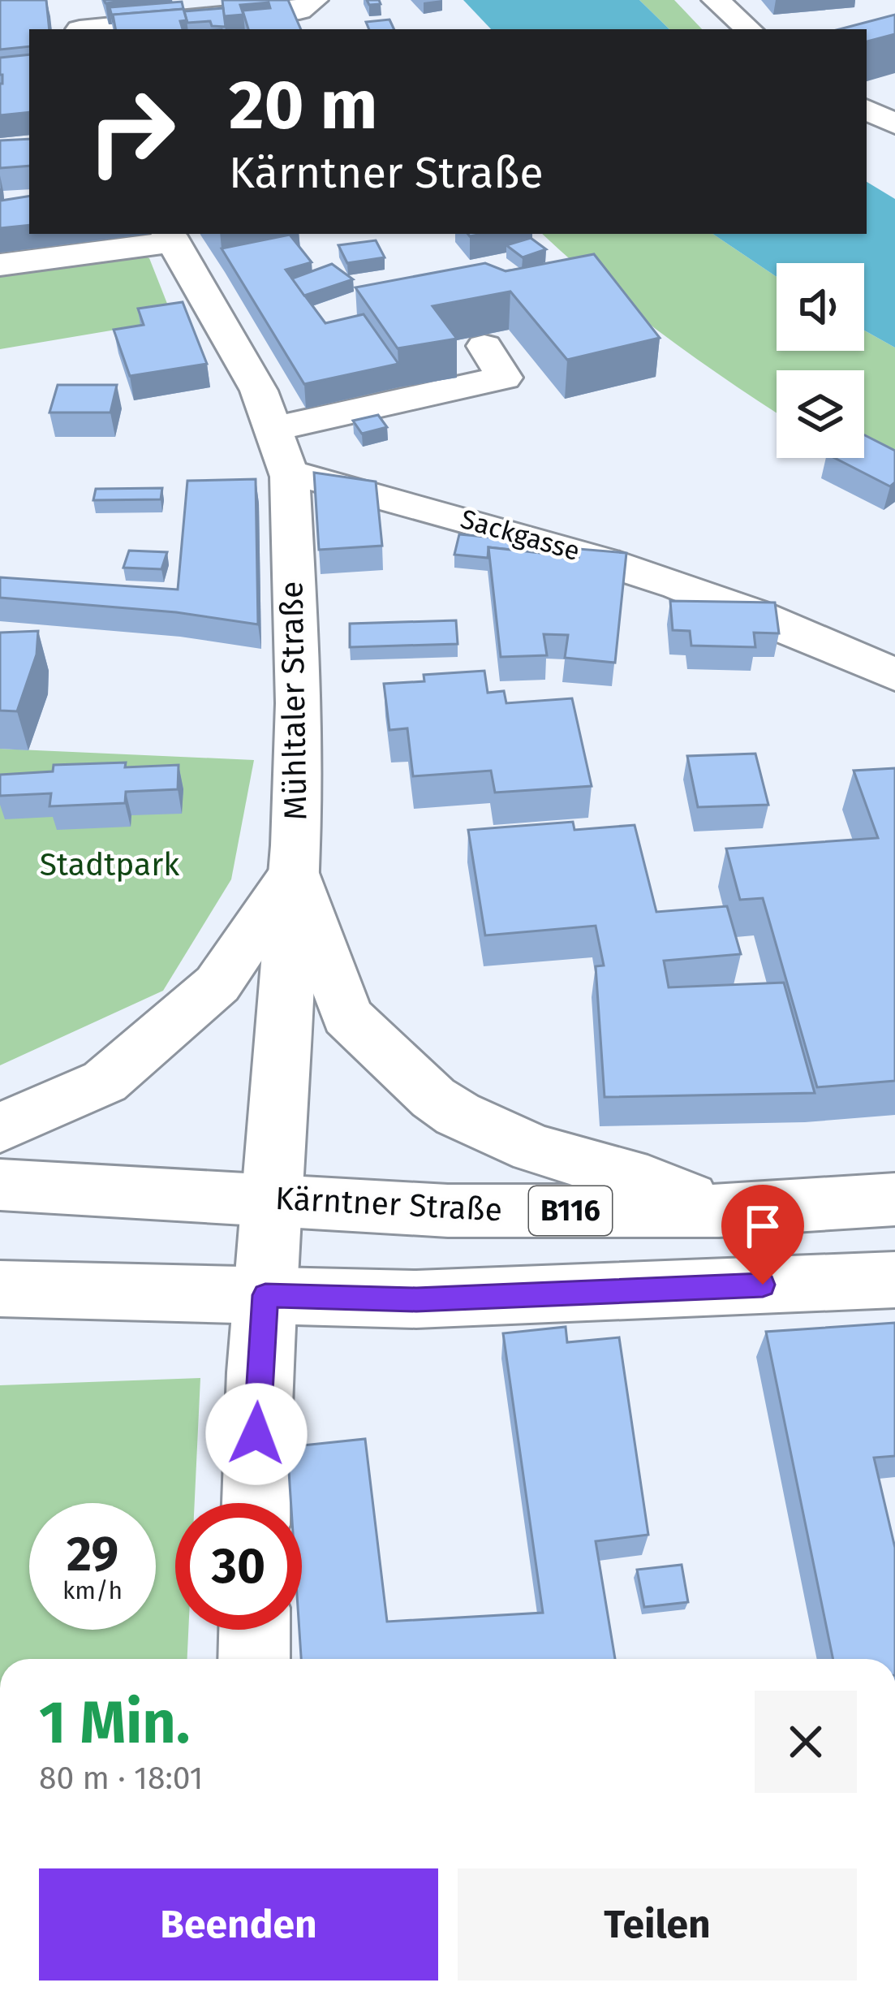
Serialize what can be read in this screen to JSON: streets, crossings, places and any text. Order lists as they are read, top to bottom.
{
  "streets": {
    "street": [
      "Sackgasse",
      "Mühltaler Straße",
      "Kärntner Straße",
      "B116"
    ]
  },
  "crossings": [
    ["Sackgasse", "Mühltaler Straße"],
    ["Mühltaler Straße", "Kärntner Straße"]
  ],
  "parks": ["Stadtpark"],
  "page": {
    "turn": ["20 m", "Kärntner Straße"],
    "speed": "29 km/h",
    "limit": "30",
    "heading": ["1 Min.", "80 m · 18:01"],
    "buttons": ["Beenden", "Teilen"]
  }
}
